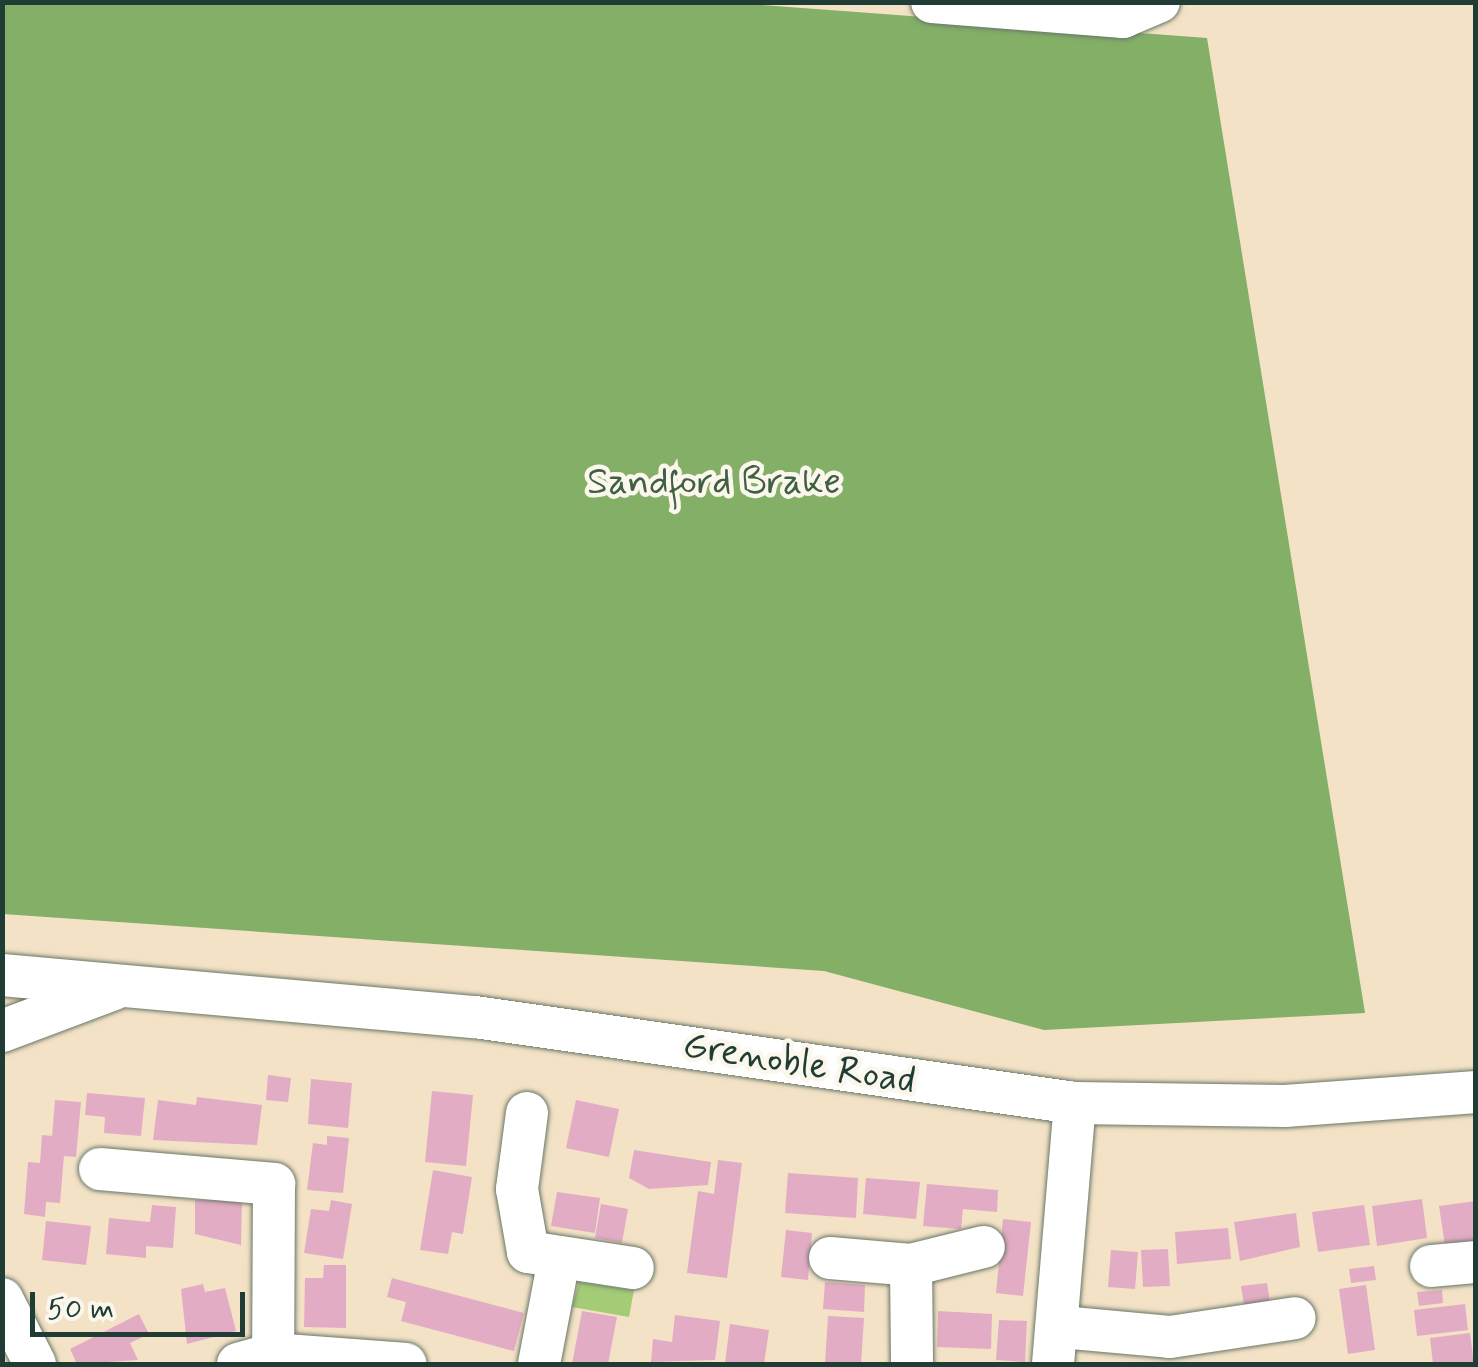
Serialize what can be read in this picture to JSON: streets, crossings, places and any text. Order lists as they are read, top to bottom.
{
  "streets": {
    "street": ["Grenoble Road"]
  },
  "parks": ["Sandford Brake"],
  "scale_bar": "50 m"
}
